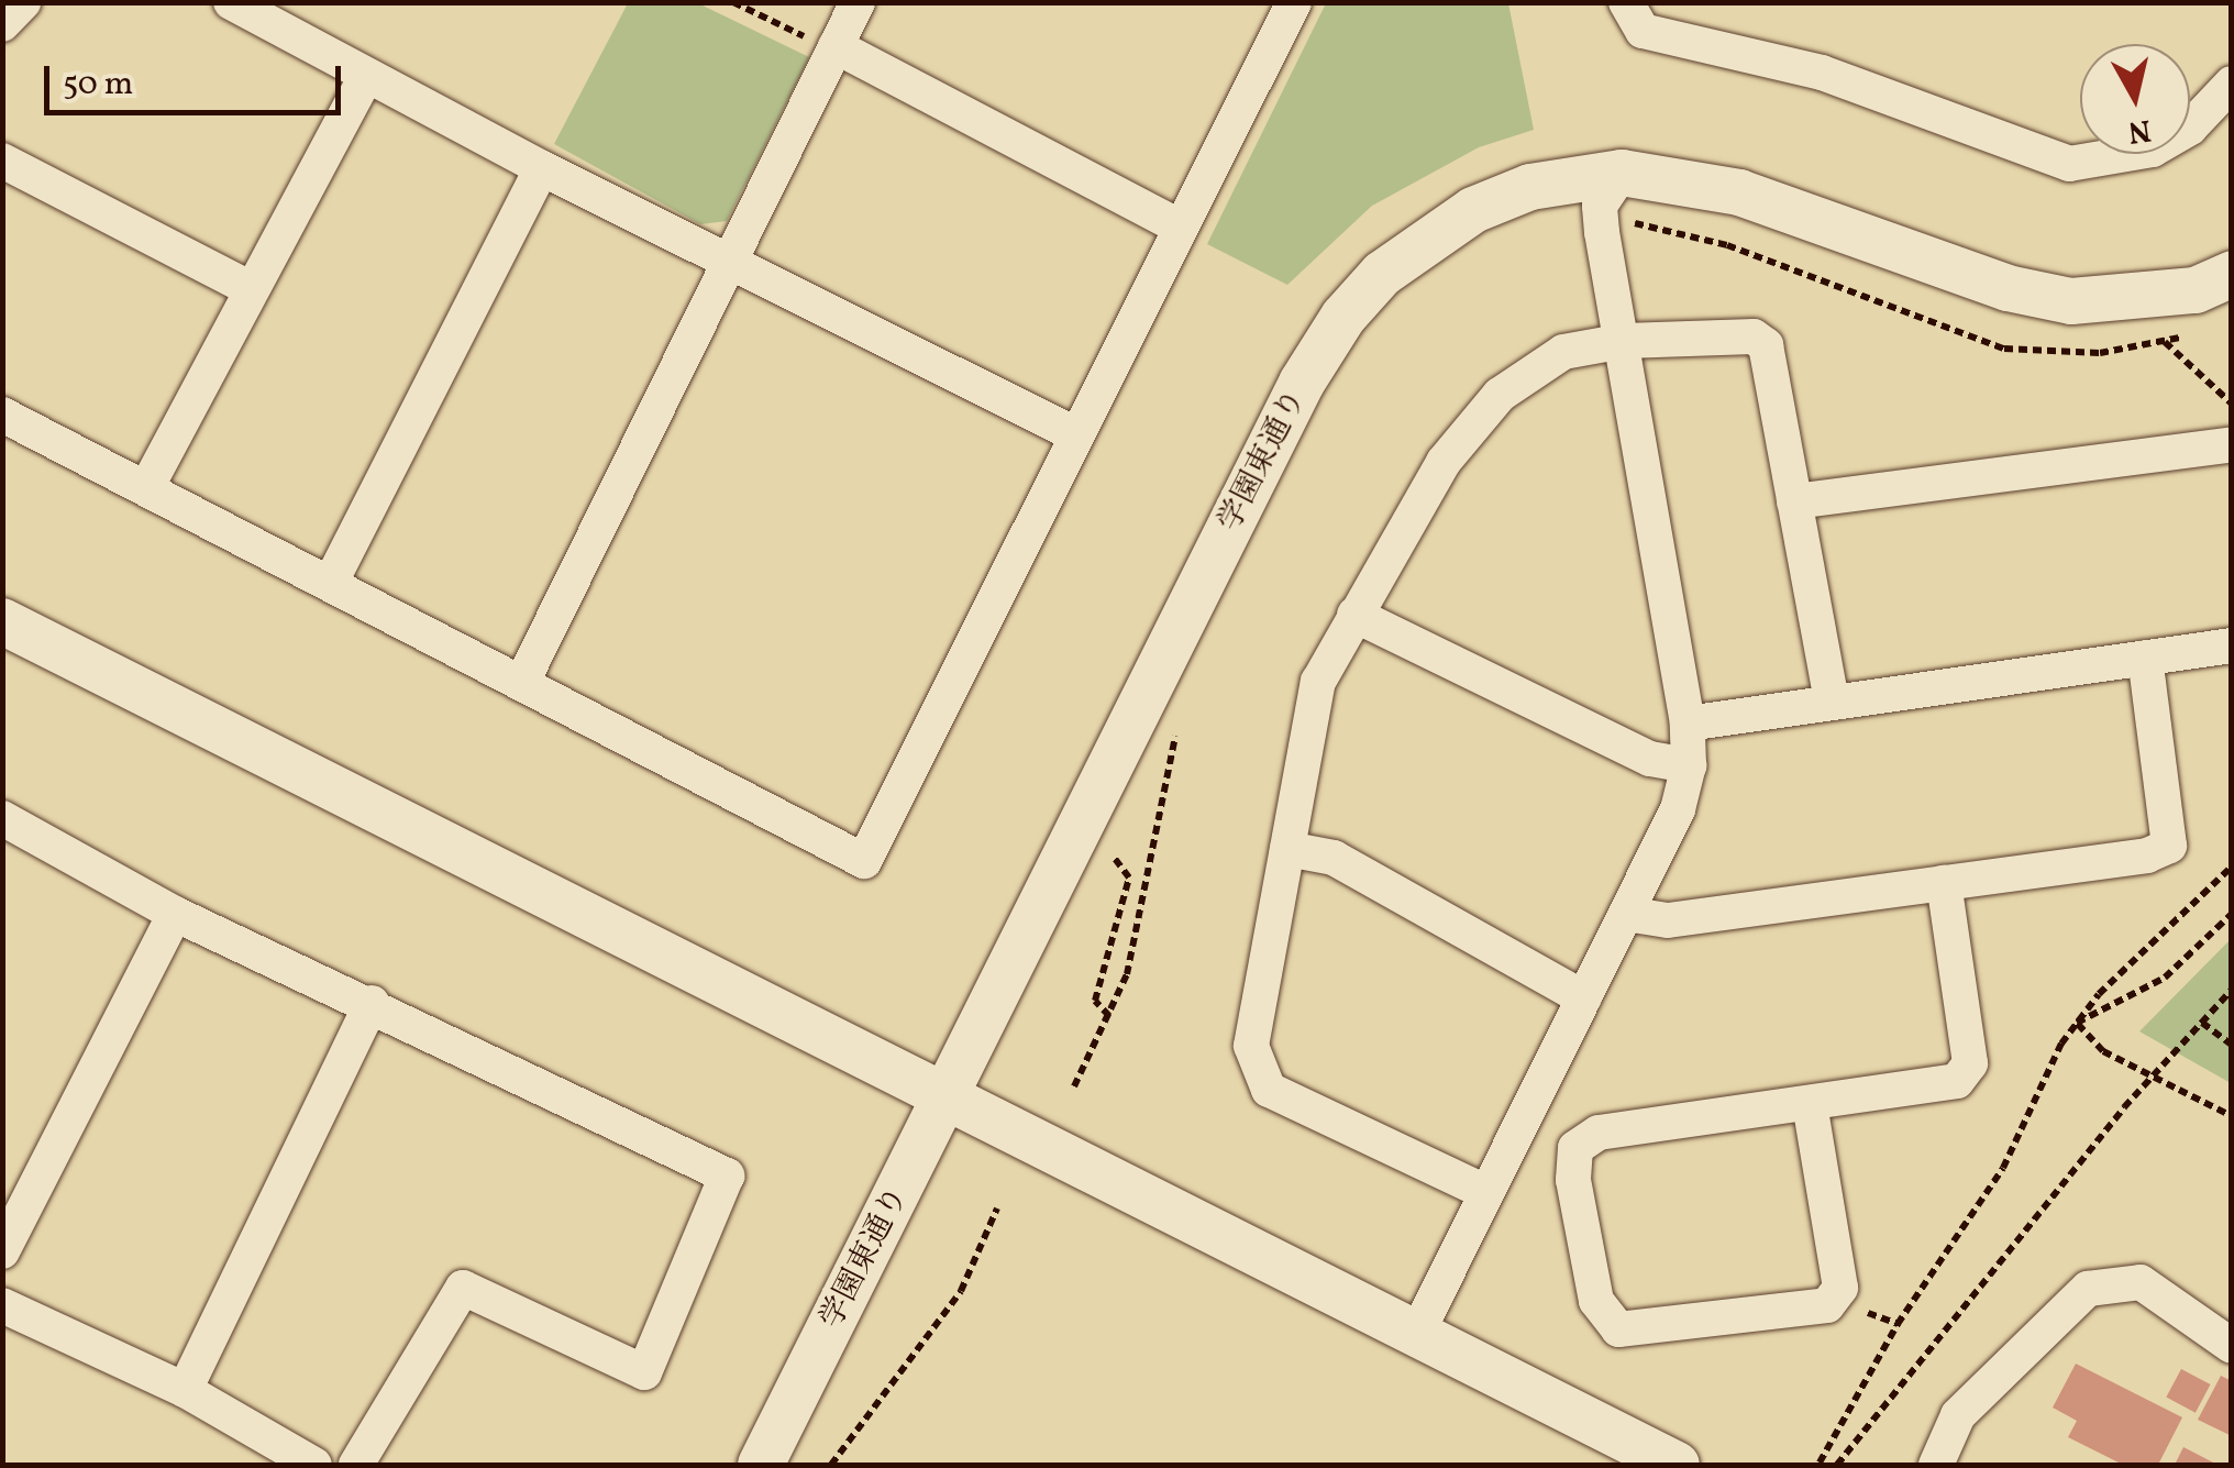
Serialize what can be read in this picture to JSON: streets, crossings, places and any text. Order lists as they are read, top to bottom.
{
  "streets": {
    "street": ["学園東通り"]
  },
  "scale_bar": "50 m",
  "north": "bottom"
}
